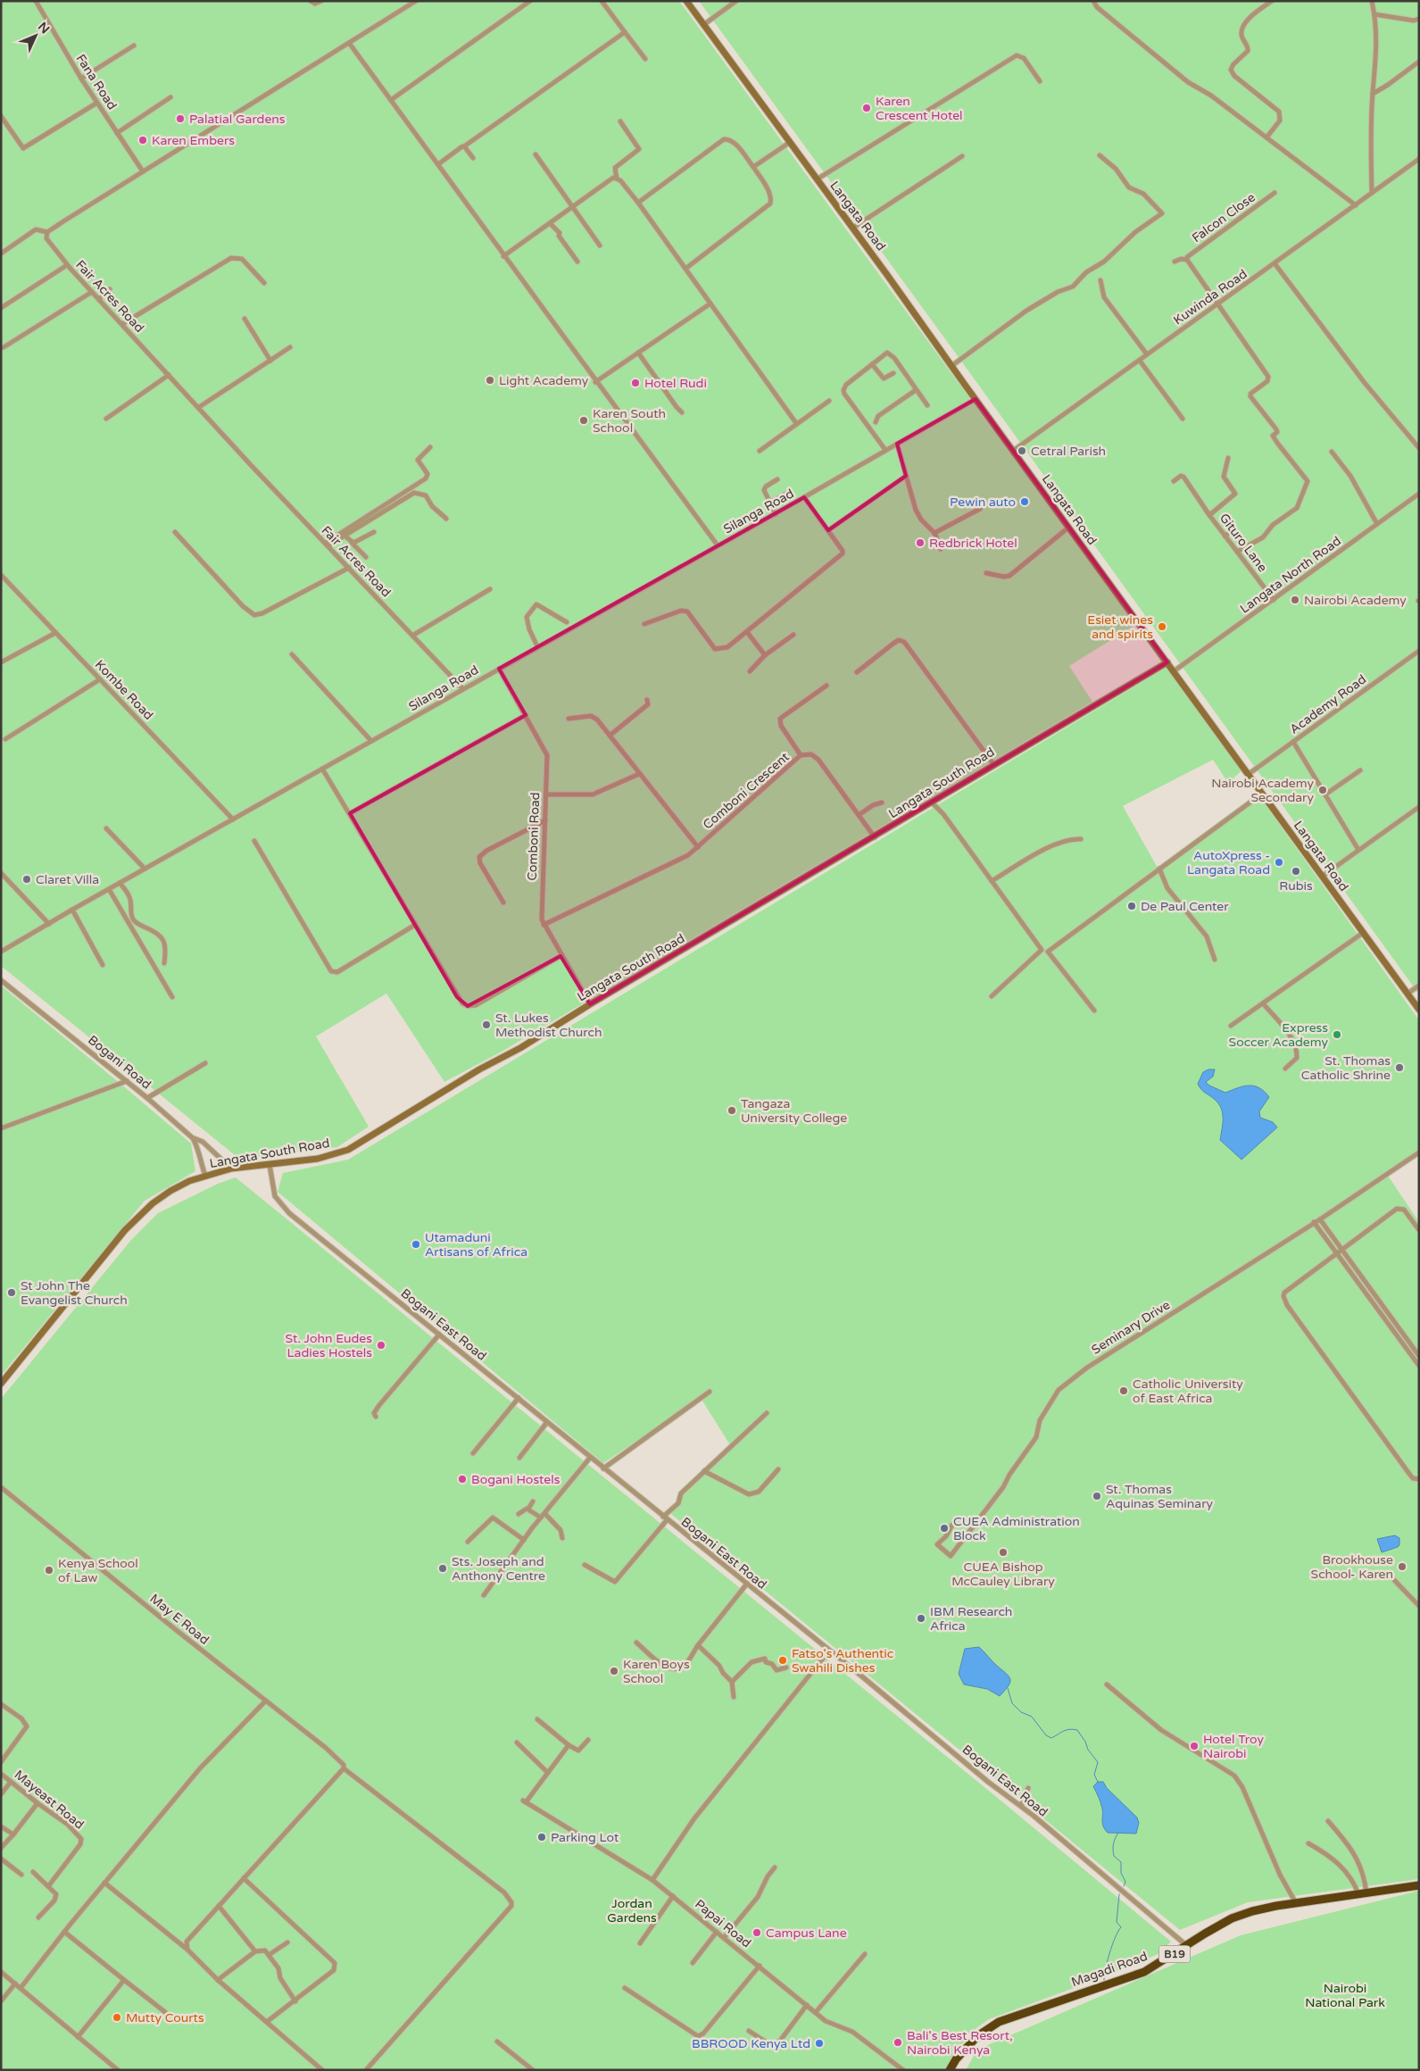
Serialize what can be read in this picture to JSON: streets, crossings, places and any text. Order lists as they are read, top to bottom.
{
  "streets": {
    "highway": ["B19", "Magadi Road"],
    "street": [
      "Fana Road",
      "Langata Road",
      "Falcon Close",
      "Fair Acres Road",
      "Kuwinda Road",
      "Silanga Road",
      "Gituro Lane",
      "Langata North Road",
      "Kombe Road",
      "Academy Road",
      "Langata South Road",
      "Comboni Crescent",
      "Comboni Road",
      "Bogani Road",
      "Bogani East Road",
      "Seminary Drive",
      "May E Road",
      "Mayeast Road",
      "Papai Road"
    ]
  },
  "crossings": [
    ["Langata Road", "Kuwinda Road"],
    ["Langata Road", "Silanga Road"],
    ["Langata Road", "Langata North Road"],
    ["Langata Road", "Academy Road"],
    ["Langata Road", "Langata South Road"],
    ["Falcon Close", "Kuwinda Road"],
    ["Falcon Close", "Gituro Lane"],
    ["Fair Acres Road", "Silanga Road"],
    ["Silanga Road", "Kombe Road"],
    ["Silanga Road", "Comboni Road"],
    ["Gituro Lane", "Langata North Road"],
    ["Langata South Road", "Comboni Crescent"],
    ["Langata South Road", "Comboni Road"],
    ["Langata South Road", "Bogani Road"],
    ["Langata South Road", "Bogani East Road"],
    ["Comboni Crescent", "Comboni Road"],
    ["Bogani East Road", "Magadi Road"]
  ],
  "parks": ["Jordan Gardens", "Nairobi National Park"],
  "places": [
    "Karen Crescent Hotel",
    "Palatial Gardens",
    "Karen Embers",
    "Light Academy",
    "Hotel Rudi",
    "Karen South School",
    "Cetral Parish",
    "Pewin auto",
    "Redbrick Hotel",
    "Nairobi Academy",
    "Esiet wines and spirits",
    "Nairobi Academy Secondary",
    "AutoXpress - Langata Road",
    "Rubis",
    "Claret Villa",
    "De Paul Center",
    "St. Lukes Methodist Church",
    "Express Soccer Academy",
    "St. Thomas Catholic Shrine",
    "Tangaza University College",
    "Utamaduni Artisans of Africa",
    "St John The Evangelist Church",
    "St. John Eudes Ladies Hostels",
    "Catholic University of East Africa",
    "Bogani Hostels",
    "St. Thomas Aquinas Seminary",
    "CUEA Administration Block",
    "CUEA Bishop McCauley Library",
    "Brookhouse School- Karen",
    "Sts. Joseph and Anthony Centre",
    "Kenya School of Law",
    "IBM Research Africa",
    "Fatso's Authentic Swahili Dishes",
    "Karen Boys School",
    "Hotel Troy Nairobi",
    "Parking Lot",
    "Campus Lane",
    "Mutty Courts",
    "Bali's Best Resort, Nairobi Kenya",
    "BBROOD Kenya Ltd"
  ],
  "north": "top right"
}
